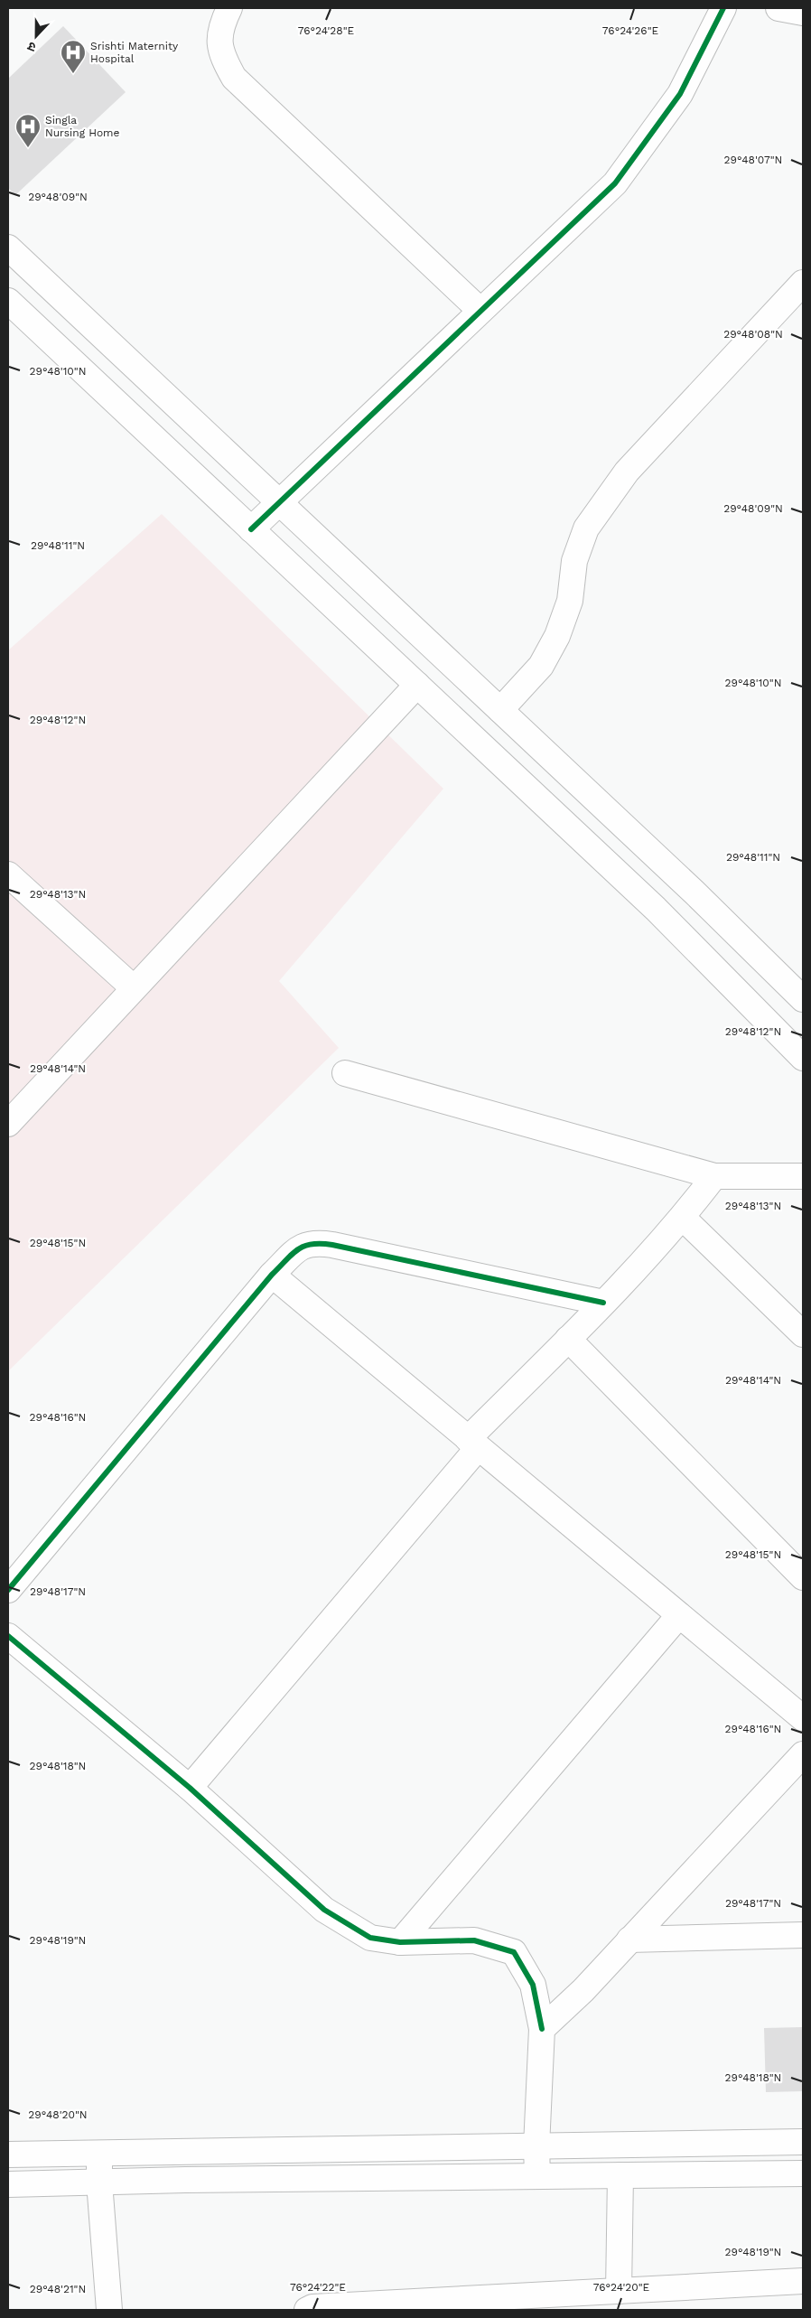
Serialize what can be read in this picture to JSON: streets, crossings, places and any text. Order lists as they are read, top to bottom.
{
  "places": {
    "hospital": ["Srishti Maternity Hospital", "Singla Nursing Home"]
  },
  "north": "bottom",
  "coordinates": [
    "76°24'28\"E",
    "76°24'26\"E",
    "29°48'07\"N",
    "29°48'09\"N",
    "29°48'08\"N",
    "29°48'10\"N",
    "29°48'11\"N",
    "29°48'12\"N",
    "29°48'13\"N",
    "29°48'14\"N",
    "29°48'15\"N",
    "29°48'16\"N",
    "29°48'17\"N",
    "29°48'18\"N",
    "29°48'19\"N",
    "29°48'20\"N",
    "76°24'22\"E",
    "76°24'20\"E",
    "29°48'21\"N"
  ]
}
